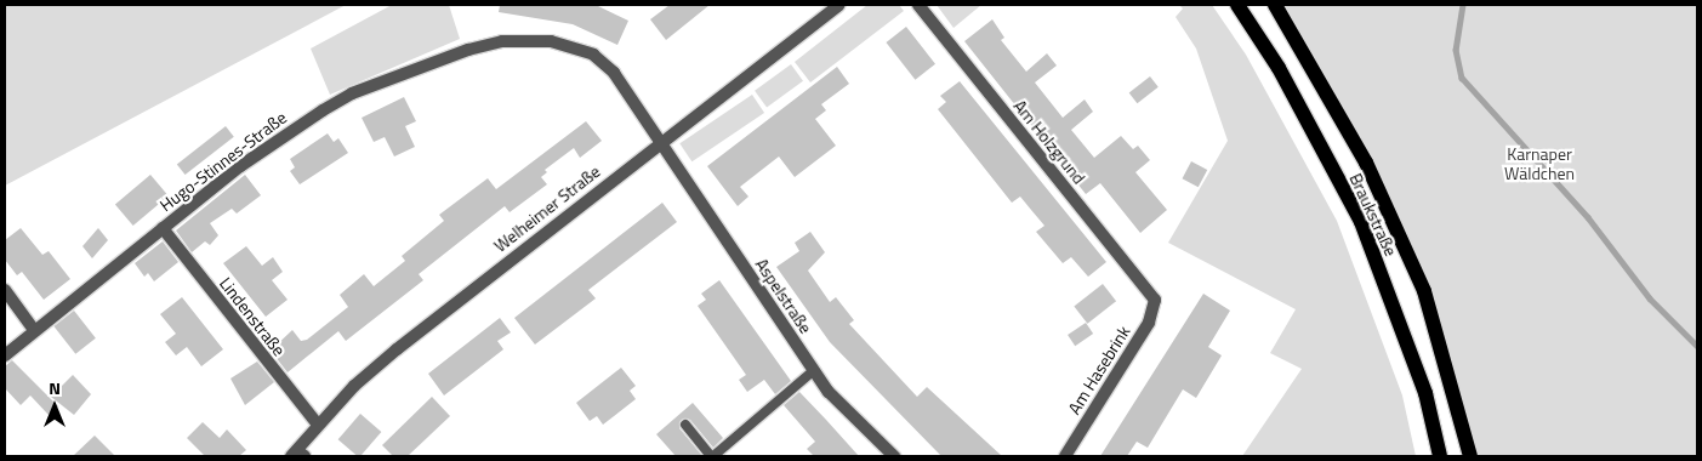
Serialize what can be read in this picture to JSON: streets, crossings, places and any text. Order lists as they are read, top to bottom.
{
  "streets": {
    "main road": ["Braukstraße"],
    "street": [
      "Am Holzgrund",
      "Hugo-Stinnes-Straße",
      "Welheimer Straße",
      "Aspelstraße",
      "Lindenstraße",
      "Am Hasebrink"
    ]
  },
  "crossings": [
    ["Am Holzgrund", "Am Hasebrink"],
    ["Hugo-Stinnes-Straße", "Welheimer Straße"],
    ["Hugo-Stinnes-Straße", "Aspelstraße"],
    ["Hugo-Stinnes-Straße", "Lindenstraße"],
    ["Welheimer Straße", "Aspelstraße"],
    ["Welheimer Straße", "Lindenstraße"]
  ],
  "parks": ["Karnaper Wäldchen"],
  "north": "top"
}
